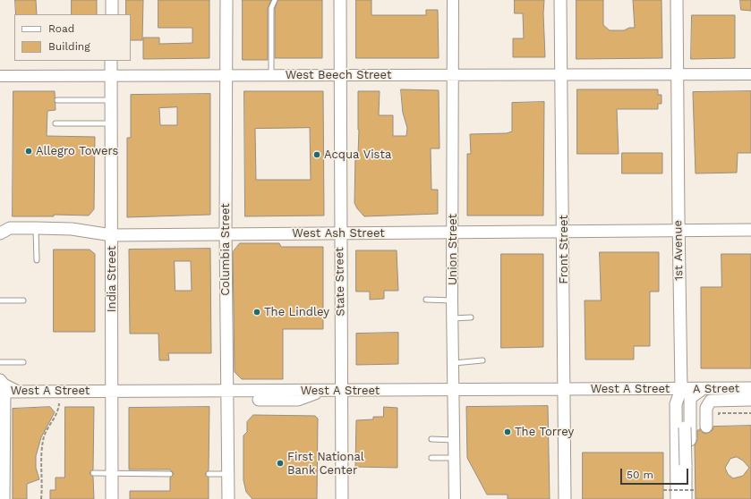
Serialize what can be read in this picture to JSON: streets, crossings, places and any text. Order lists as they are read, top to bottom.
{
  "streets": {
    "main road": [
      "West Ash Street",
      "Columbia Street",
      "Front Street",
      "1st Avenue",
      "India Street",
      "State Street",
      "West A Street",
      "A Street"
    ],
    "street": ["West Beech Street", "Union Street"]
  },
  "crossings": [
    ["West Beech Street", "Columbia Street"],
    ["West Beech Street", "Union Street"],
    ["West Beech Street", "Front Street"],
    ["West Beech Street", "1st Avenue"],
    ["West Beech Street", "India Street"],
    ["West Beech Street", "State Street"],
    ["West Ash Street", "Columbia Street"],
    ["West Ash Street", "Union Street"],
    ["West Ash Street", "Front Street"],
    ["West Ash Street", "1st Avenue"],
    ["West Ash Street", "India Street"],
    ["West Ash Street", "State Street"],
    ["Columbia Street", "West A Street"],
    ["Union Street", "West A Street"],
    ["Front Street", "West A Street"],
    ["1st Avenue", "West A Street"],
    ["1st Avenue", "A Street"],
    ["India Street", "West A Street"],
    ["State Street", "West A Street"],
    ["West A Street", "A Street"]
  ],
  "places": [
    "Allegro Towers",
    "Acqua Vista",
    "The Lindley",
    "The Torrey",
    "First National Bank Center"
  ],
  "legend": ["Road", "Building"],
  "scale_bar": "50 m"
}
